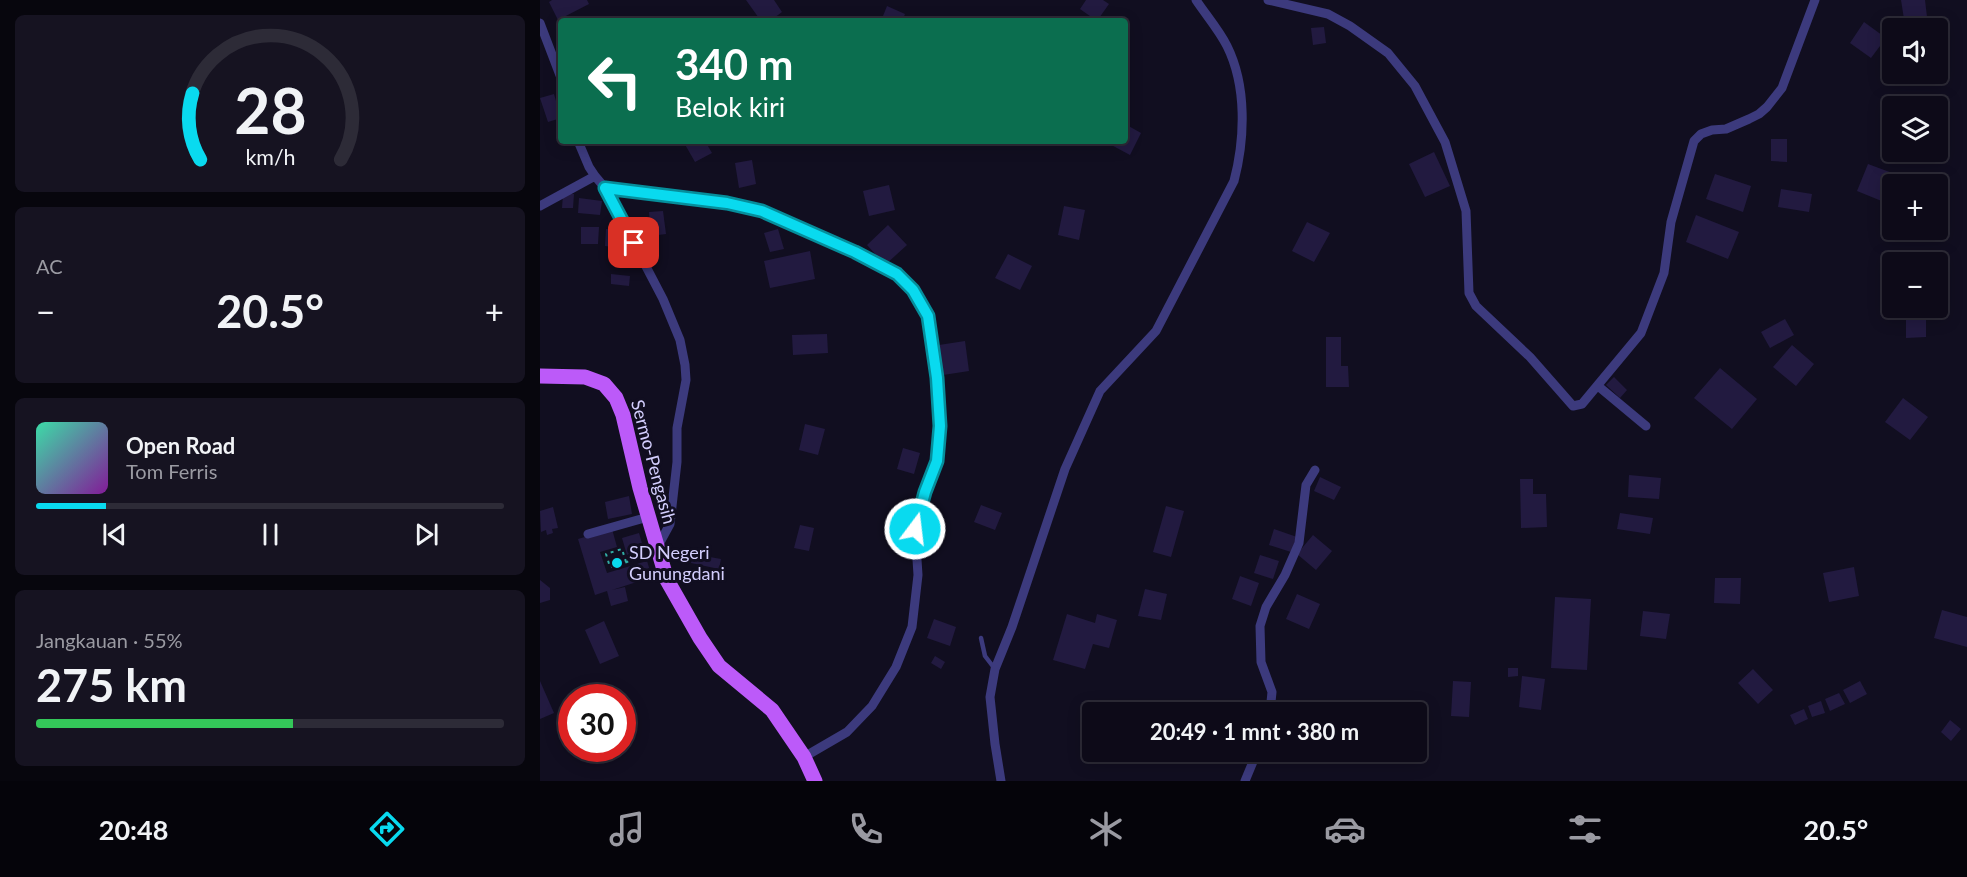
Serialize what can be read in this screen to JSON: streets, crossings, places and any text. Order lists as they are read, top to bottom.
{
  "streets": {
    "main road": ["Sermo-Pengasih"]
  },
  "places": ["SD Negeri Gunungdani"],
  "page": {
    "map_buttons": ["+", "−"],
    "turn": ["340 m", "Belok kiri"],
    "tile": [
      "AC",
      ["Jangkauan · 55%", "275 km"]
    ],
    "heat": ["−", "20.5°", "+"],
    "song": ["Open Road", "Tom Ferris"],
    "limit": "30",
    "trip": "20:49 · 1 mnt · 380 m",
    "tabs": ["20:48", "20.5°"],
    "gauge": ["28", "km/h"]
  }
}
